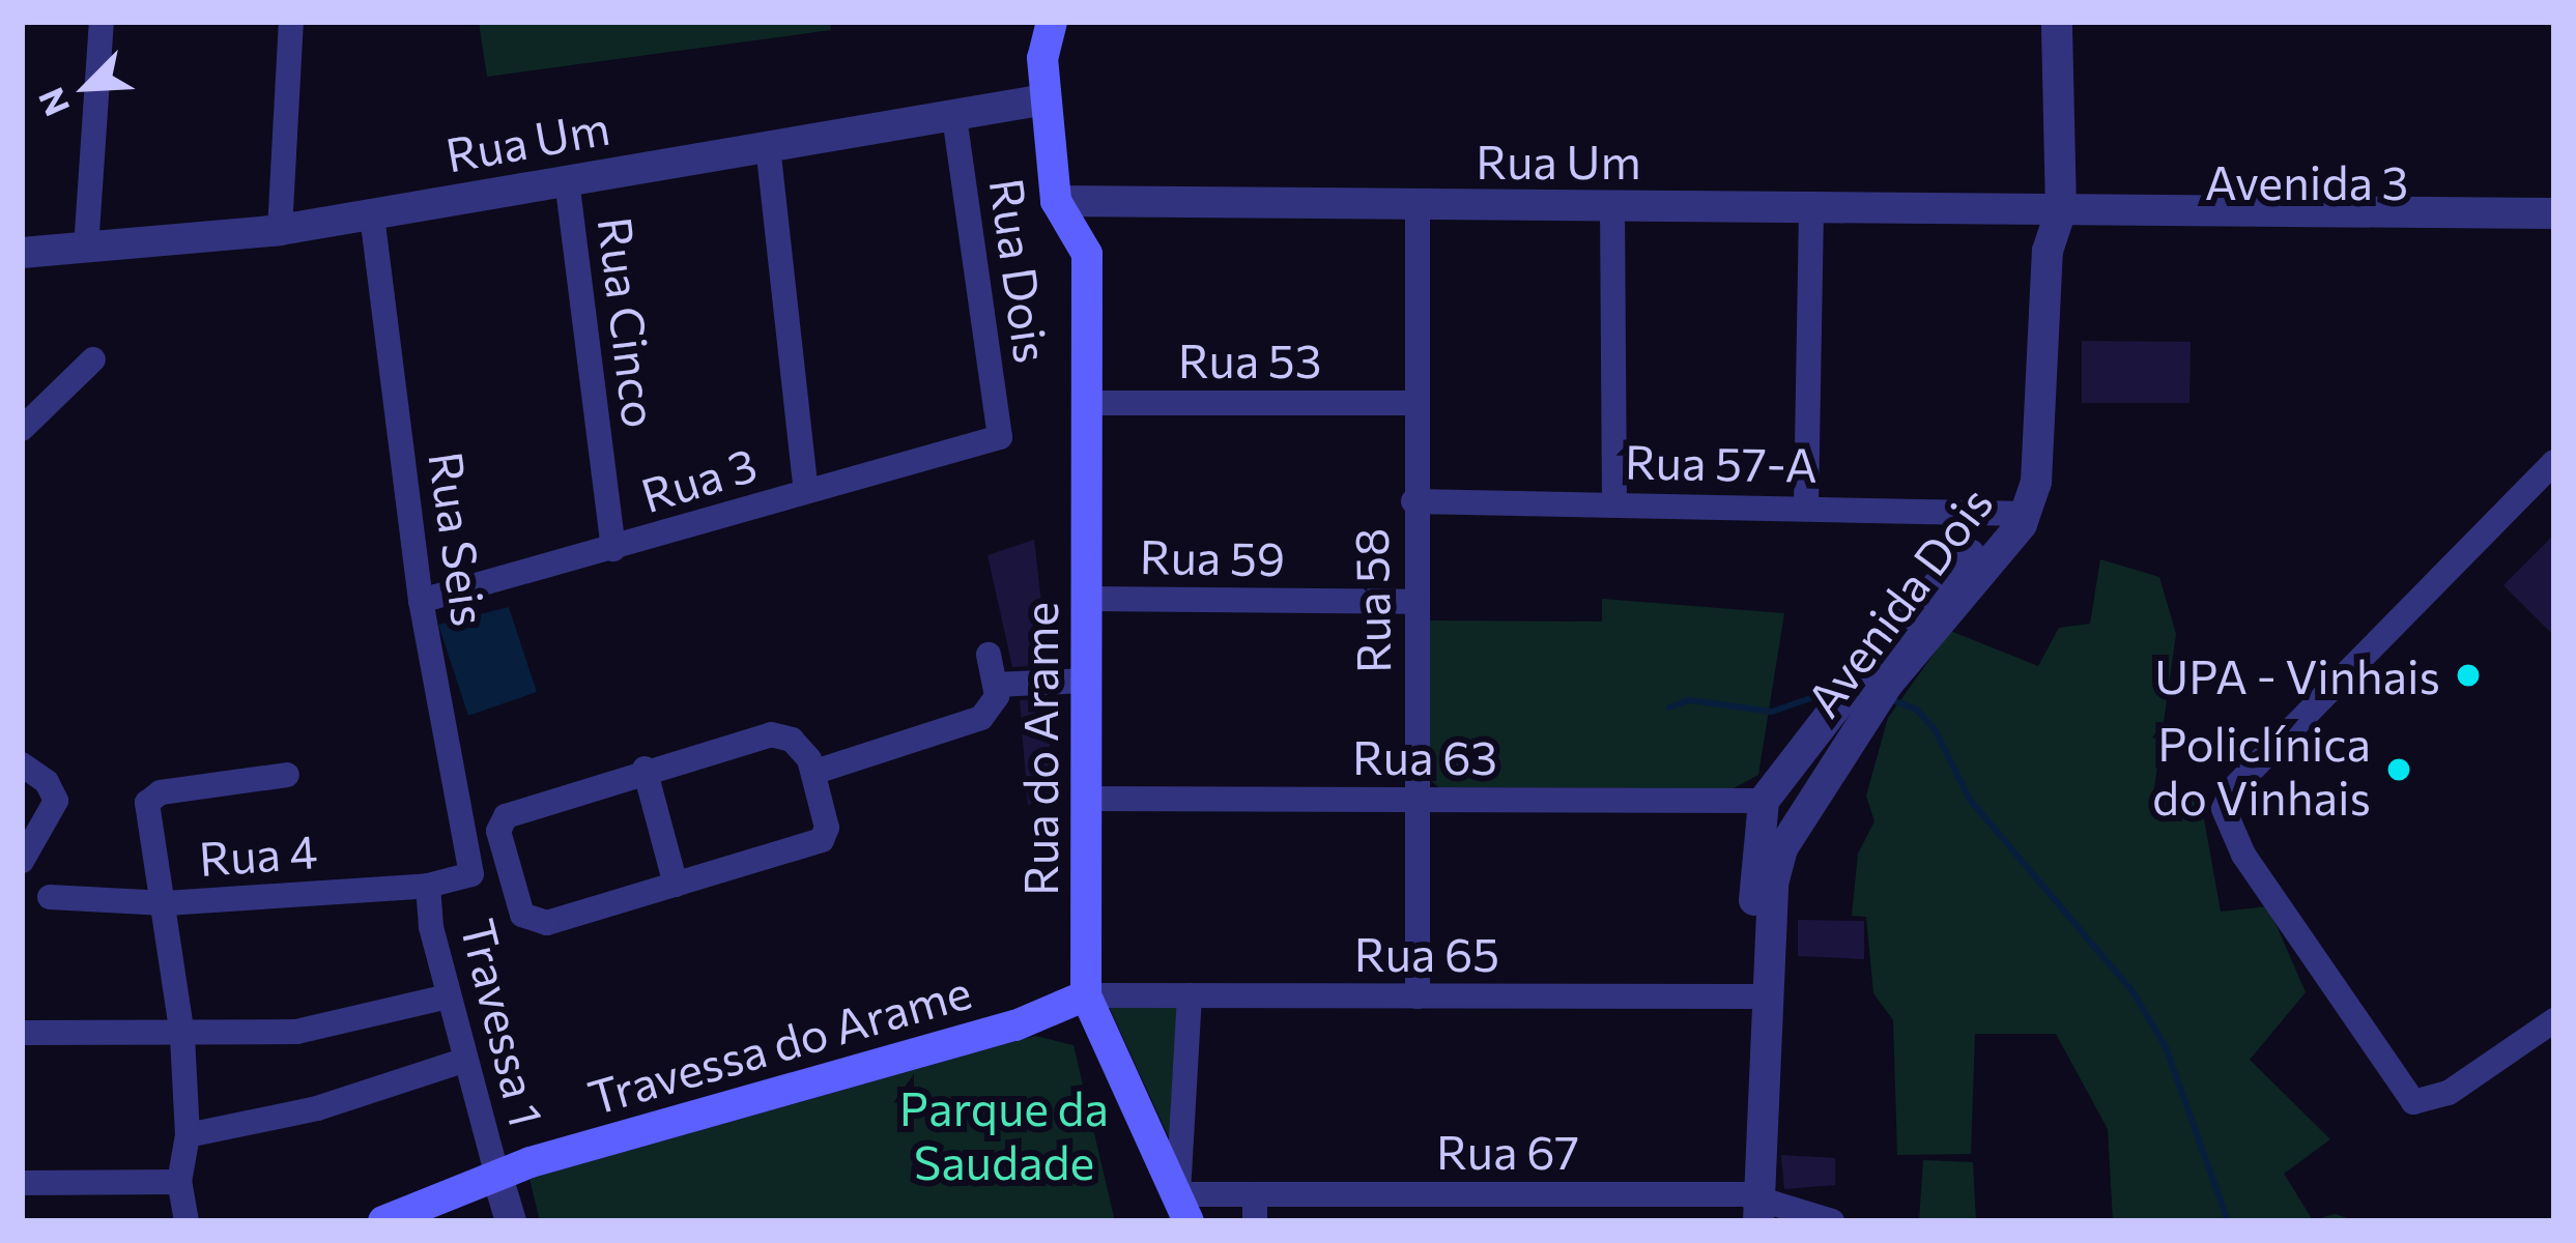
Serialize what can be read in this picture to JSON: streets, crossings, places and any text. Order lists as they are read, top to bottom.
{
  "streets": {
    "main road": ["Rua do Arame", "Travessa do Arame"],
    "street": [
      "Rua Um",
      "Avenida 3",
      "Rua Dois",
      "Rua Cinco",
      "Rua 53",
      "Rua 57-A",
      "Rua 3",
      "Rua Seis",
      "Rua 59",
      "Rua 58",
      "Avenida Dois",
      "Rua 63",
      "Rua 4",
      "Rua 65",
      "Travessa 1",
      "Rua 67"
    ]
  },
  "crossings": [
    ["Rua Um", "Avenida 3"],
    ["Rua Um", "Rua Dois"],
    ["Rua Um", "Rua Cinco"],
    ["Rua Um", "Rua Seis"],
    ["Rua Um", "Rua 58"],
    ["Rua Um", "Avenida Dois"],
    ["Rua Um", "Rua do Arame"],
    ["Avenida 3", "Avenida Dois"],
    ["Rua Dois", "Rua 3"],
    ["Rua Cinco", "Rua 3"],
    ["Rua 53", "Rua 58"],
    ["Rua 53", "Rua do Arame"],
    ["Rua 57-A", "Rua 58"],
    ["Rua 57-A", "Avenida Dois"],
    ["Rua 3", "Rua Seis"],
    ["Rua Seis", "Rua 4"],
    ["Rua 59", "Rua 58"],
    ["Rua 59", "Rua do Arame"],
    ["Rua 58", "Rua 63"],
    ["Rua 58", "Rua 65"],
    ["Avenida Dois", "Rua 63"],
    ["Avenida Dois", "Rua 65"],
    ["Avenida Dois", "Rua 67"],
    ["Rua do Arame", "Rua 63"],
    ["Rua do Arame", "Rua 65"],
    ["Rua do Arame", "Travessa do Arame"],
    ["Rua do Arame", "Rua 67"],
    ["Rua 4", "Travessa 1"],
    ["Rua 65", "Travessa do Arame"],
    ["Travessa 1", "Travessa do Arame"]
  ],
  "parks": ["Parque da Saudade"],
  "places": ["UPA - Vinhais", "Policlínica do Vinhais"],
  "north": "bottom left"
}
